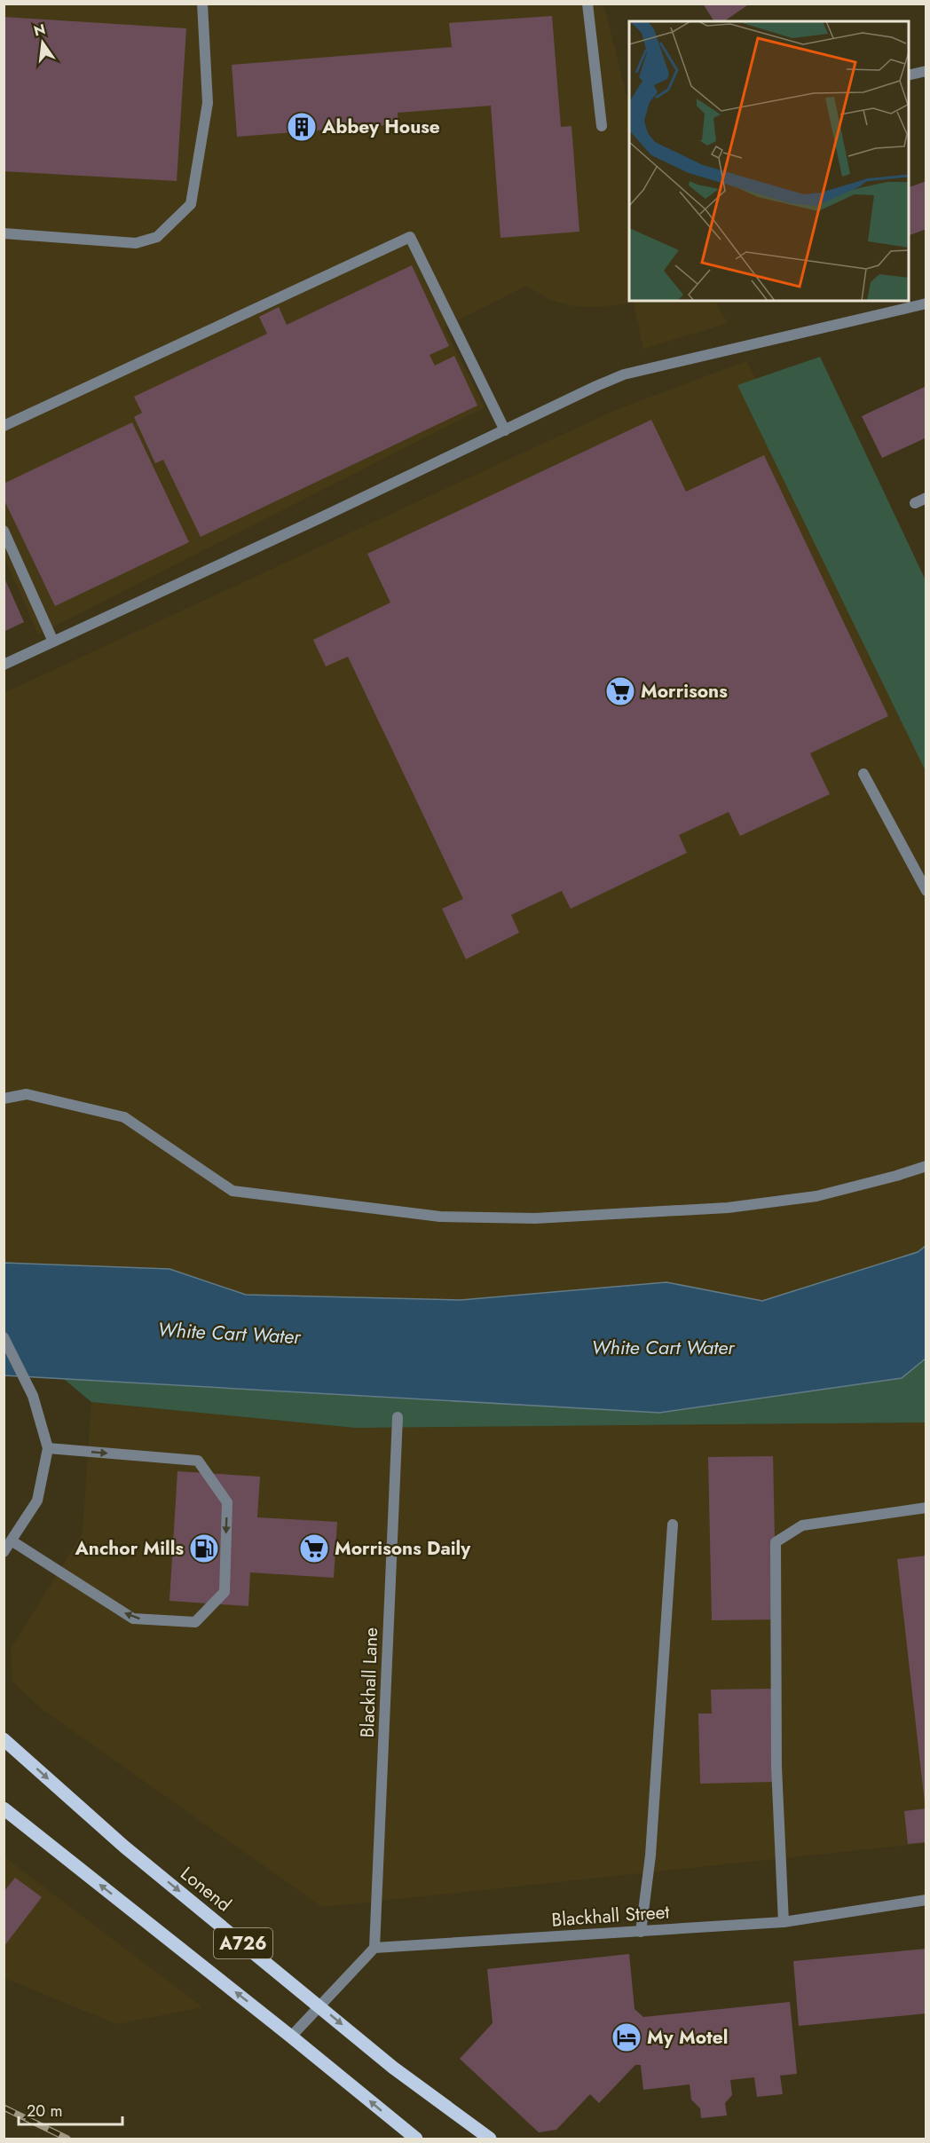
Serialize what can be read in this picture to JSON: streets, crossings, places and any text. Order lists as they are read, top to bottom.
{
  "streets": {
    "main road": ["Lonend", "A726"],
    "street": ["Blackhall Lane", "Blackhall Street"]
  },
  "crossings": [
    ["Blackhall Lane", "Blackhall Street"]
  ],
  "water": ["White Cart Water"],
  "places": {
    "building": ["Abbey House"],
    "supermarket": ["Morrisons", "Morrisons Daily"],
    "fuel station": ["Anchor Mills"],
    "hotel": ["My Motel"]
  },
  "scale_bar": "20 m",
  "north": "top"
}
